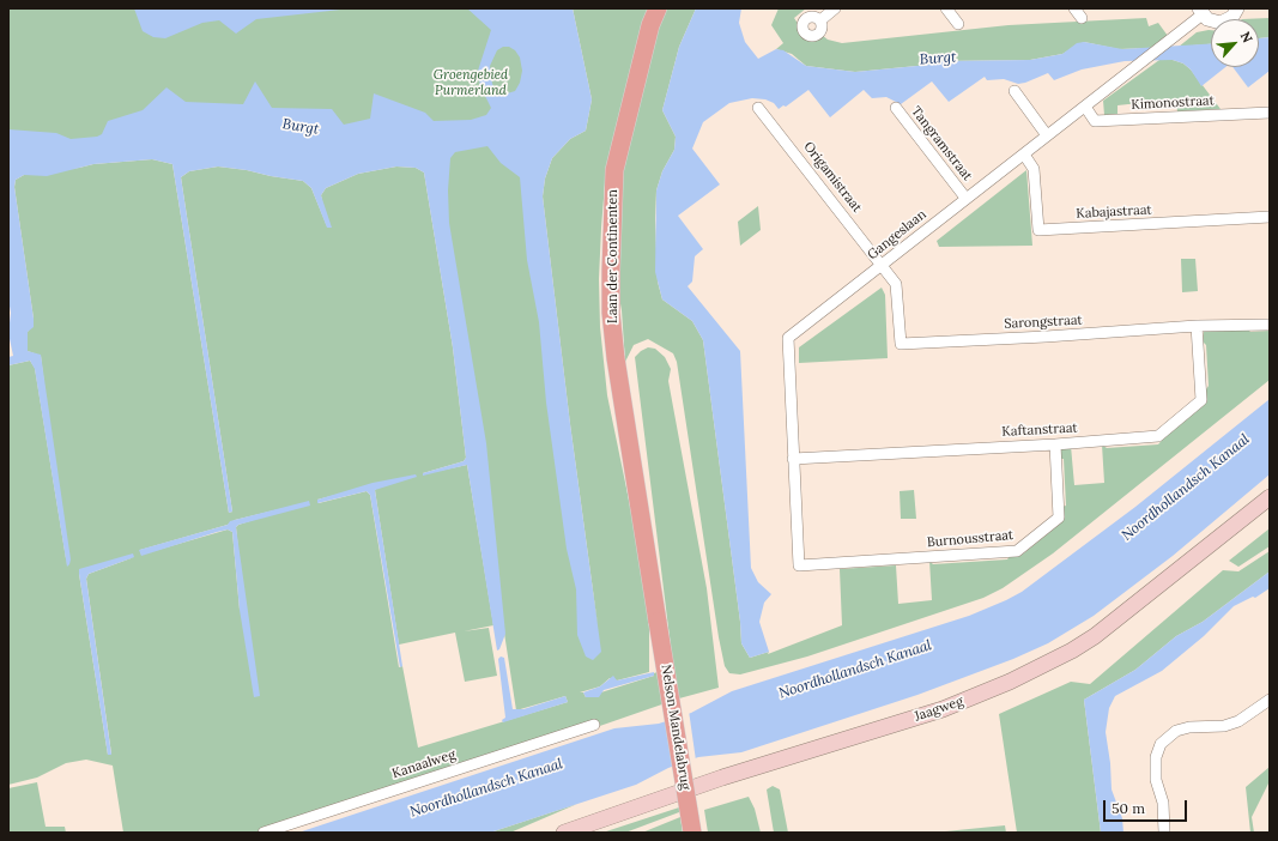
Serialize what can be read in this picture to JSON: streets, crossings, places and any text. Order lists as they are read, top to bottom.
{
  "streets": {
    "main road": ["Laan der Continenten", "Jaagweg", "Nelson Mandelabrug"],
    "street": [
      "Kimonostraat",
      "Tangramstraat",
      "Origamistraat",
      "Kabajastraat",
      "Gangeslaan",
      "Sarongstraat",
      "Kaftanstraat",
      "Burnousstraat",
      "Kanaalweg"
    ]
  },
  "crossings": [
    ["Kimonostraat", "Gangeslaan"],
    ["Tangramstraat", "Gangeslaan"],
    ["Origamistraat", "Gangeslaan"],
    ["Origamistraat", "Sarongstraat"],
    ["Kabajastraat", "Gangeslaan"],
    ["Gangeslaan", "Sarongstraat"],
    ["Gangeslaan", "Kaftanstraat"],
    ["Gangeslaan", "Burnousstraat"],
    ["Laan der Continenten", "Nelson Mandelabrug"],
    ["Sarongstraat", "Kaftanstraat"],
    ["Kaftanstraat", "Burnousstraat"]
  ],
  "water": ["Burgt", "Noordhollandsch Kanaal"],
  "parks": ["Groengebied Purmerland"],
  "scale_bar": "50 m",
  "north": "top right"
}
